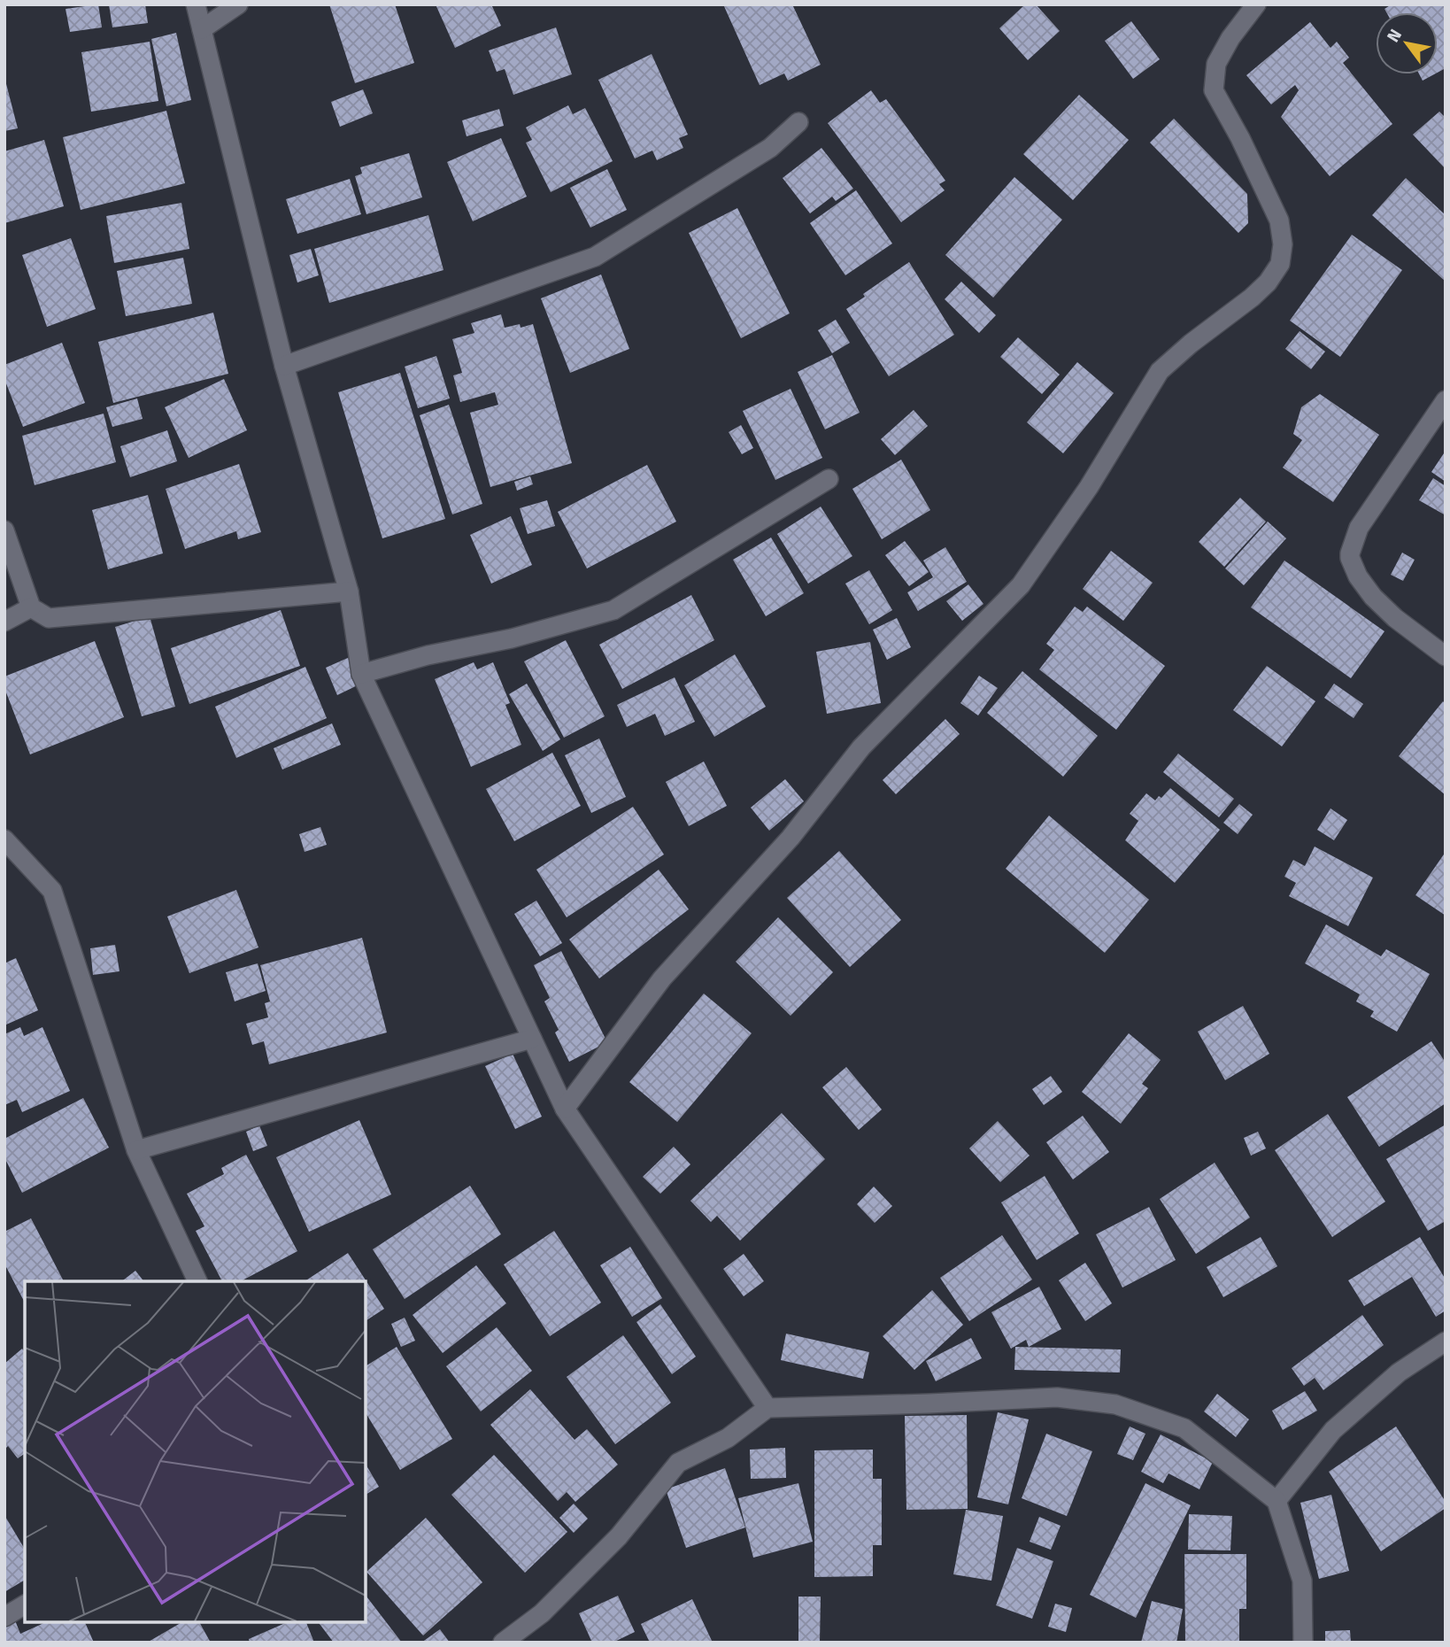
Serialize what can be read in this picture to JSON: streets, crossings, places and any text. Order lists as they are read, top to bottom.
{
  "north": "top left"
}
